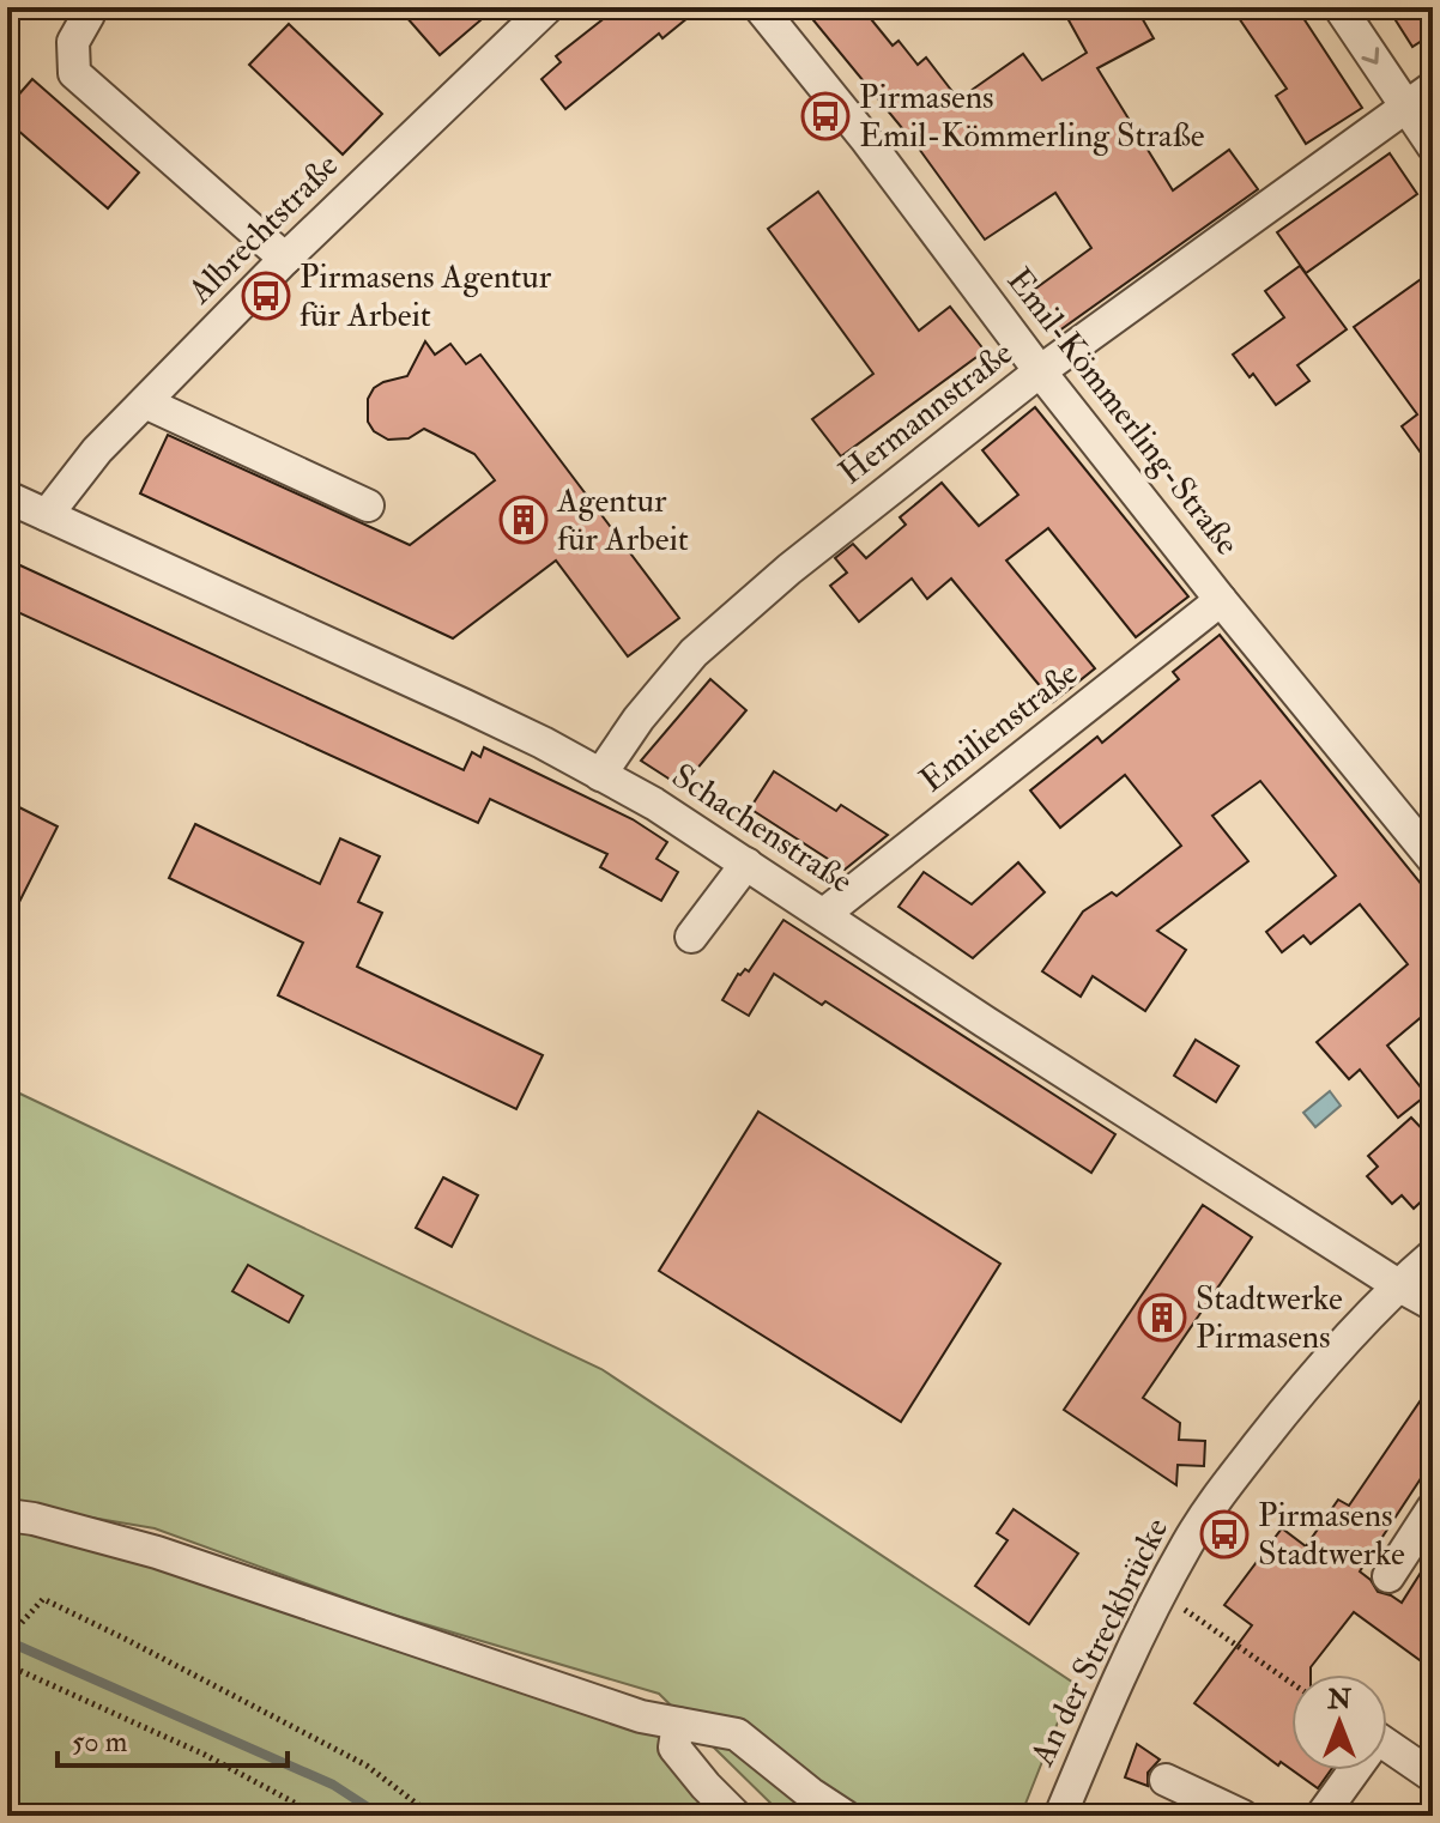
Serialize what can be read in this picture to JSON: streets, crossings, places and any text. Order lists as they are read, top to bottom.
{
  "streets": {
    "street": [
      "Albrechtstraße",
      "Emil-Kömmerling-Straße",
      "Hermannstraße",
      "Emilienstraße",
      "Schachenstraße",
      "An der Streckbrücke"
    ]
  },
  "crossings": [
    ["Albrechtstraße", "Schachenstraße"],
    ["Emil-Kömmerling-Straße", "Hermannstraße"],
    ["Emil-Kömmerling-Straße", "Emilienstraße"],
    ["Hermannstraße", "Schachenstraße"],
    ["Emilienstraße", "Schachenstraße"],
    ["Schachenstraße", "An der Streckbrücke"]
  ],
  "places": {
    "bus stop": ["Pirmasens Emil-Kömmerling Straße", "Pirmasens Agentur für Arbeit", "Pirmasens Stadtwerke"],
    "building": ["Agentur für Arbeit", "Stadtwerke Pirmasens"]
  },
  "scale_bar": "50 m",
  "north": "top"
}
